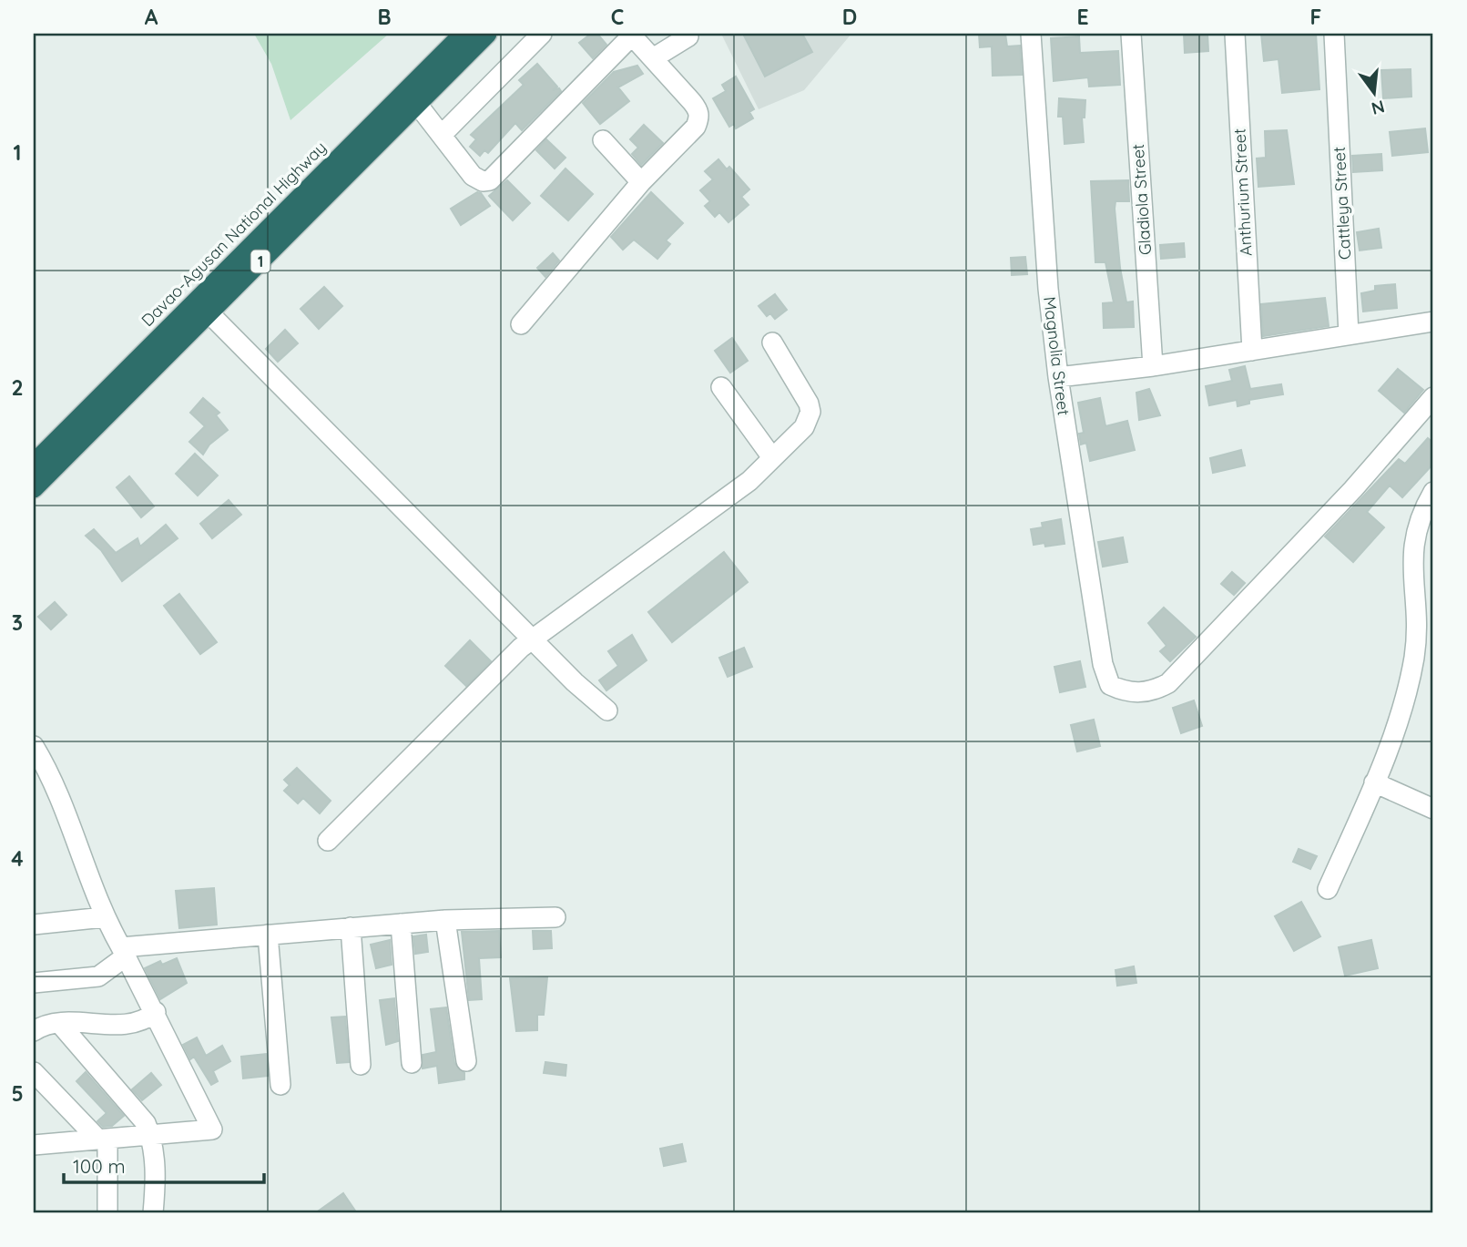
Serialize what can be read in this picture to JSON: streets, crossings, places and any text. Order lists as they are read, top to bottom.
{
  "streets": {
    "highway": ["Davao-Agusan National Highway", "1"],
    "street": [
      "Anthurium Street",
      "Gladiola Street",
      "Cattleya Street",
      "Magnolia Street"
    ]
  },
  "scale_bar": "100 m",
  "north": "bottom",
  "grid": {
    "columns": [
      "A",
      "B",
      "C",
      "D",
      "E",
      "F"
    ],
    "rows": [
      "1",
      "2",
      "3",
      "4",
      "5"
    ]
  }
}
